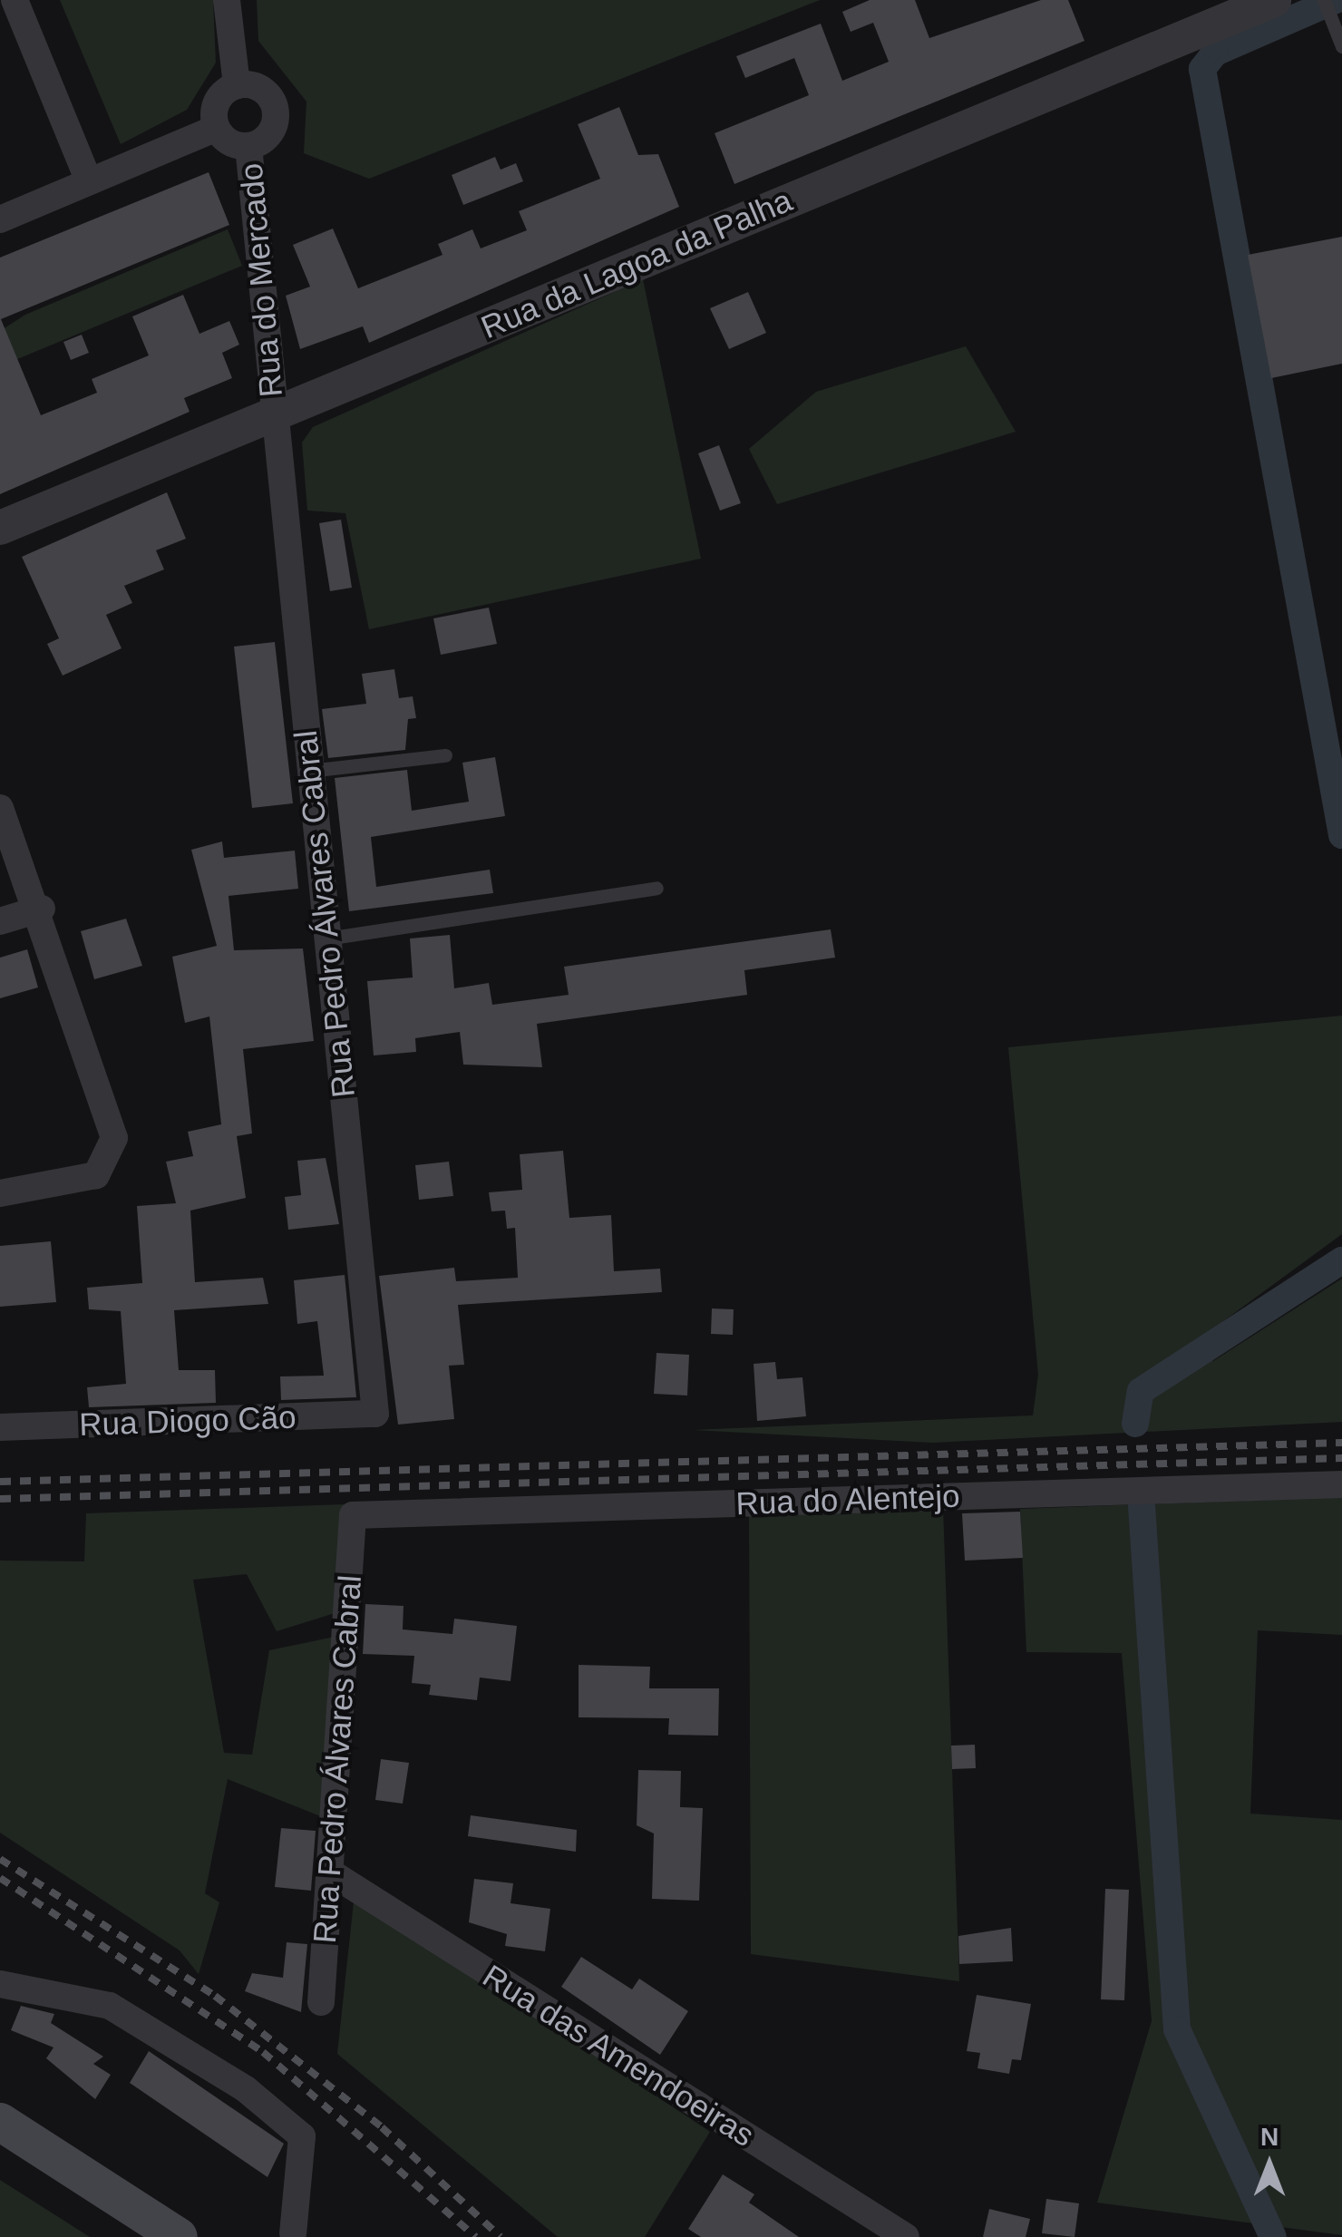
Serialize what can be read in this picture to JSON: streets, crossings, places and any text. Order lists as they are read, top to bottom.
{
  "streets": {
    "street": [
      "Rua da Lagoa da Palha",
      "Rua do Mercado",
      "Rua Pedro Álvares Cabral",
      "Rua Diogo Cão",
      "Rua do Alentejo",
      "Rua das Amendoeiras"
    ]
  },
  "crossings": [
    ["Rua da Lagoa da Palha", "Rua do Mercado"],
    ["Rua da Lagoa da Palha", "Rua Pedro Álvares Cabral"],
    ["Rua do Mercado", "Rua Pedro Álvares Cabral"],
    ["Rua Pedro Álvares Cabral", "Rua Diogo Cão"],
    ["Rua Pedro Álvares Cabral", "Rua do Alentejo"],
    ["Rua Pedro Álvares Cabral", "Rua das Amendoeiras"]
  ],
  "north": "top"
}
